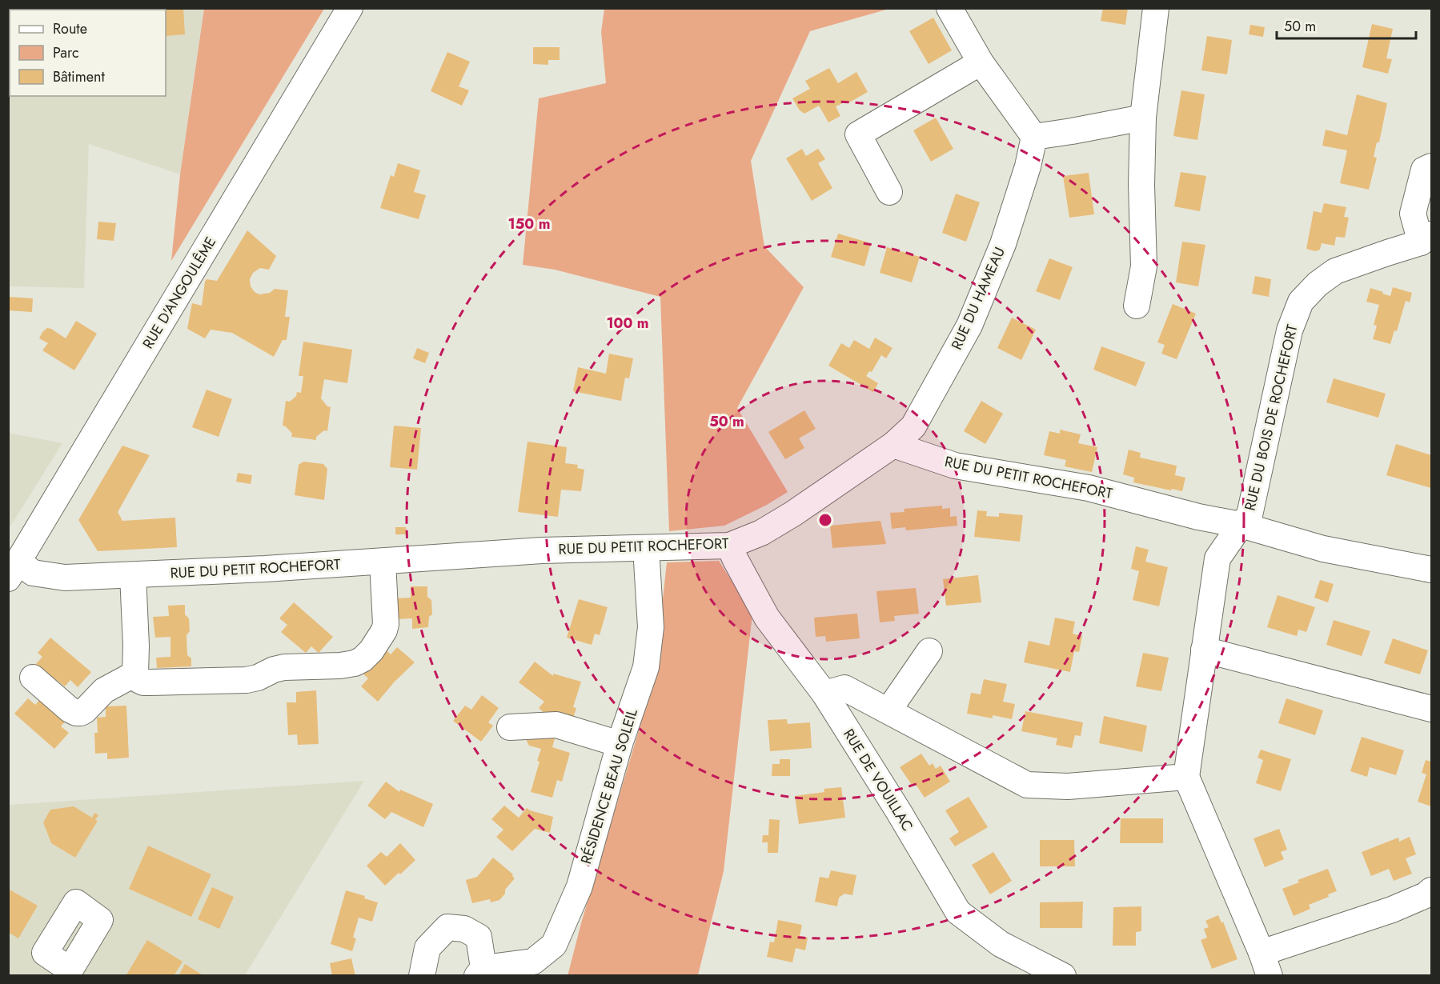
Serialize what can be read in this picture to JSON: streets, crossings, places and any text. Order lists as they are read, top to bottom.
{
  "streets": {
    "street": [
      "RUE D'ANGOULÊME",
      "RUE DU HAMEAU",
      "RUE DU BOIS DE ROCHEFORT",
      "RUE DU PETIT ROCHEFORT",
      "RUE DE VOUILLAC",
      "RÉSIDENCE BEAU SOLEIL"
    ]
  },
  "crossings": [
    ["RUE D'ANGOULÊME", "RUE DU PETIT ROCHEFORT"],
    ["RUE DU HAMEAU", "RUE DU PETIT ROCHEFORT"],
    ["RUE DU BOIS DE ROCHEFORT", "RUE DU PETIT ROCHEFORT"],
    ["RUE DU PETIT ROCHEFORT", "RUE DE VOUILLAC"],
    ["RUE DU PETIT ROCHEFORT", "RÉSIDENCE BEAU SOLEIL"]
  ],
  "legend": ["Route", "Parc", "Bâtiment"],
  "scale_bar": "50 m",
  "rings": ["150 m", "100 m", "50 m"]
}
